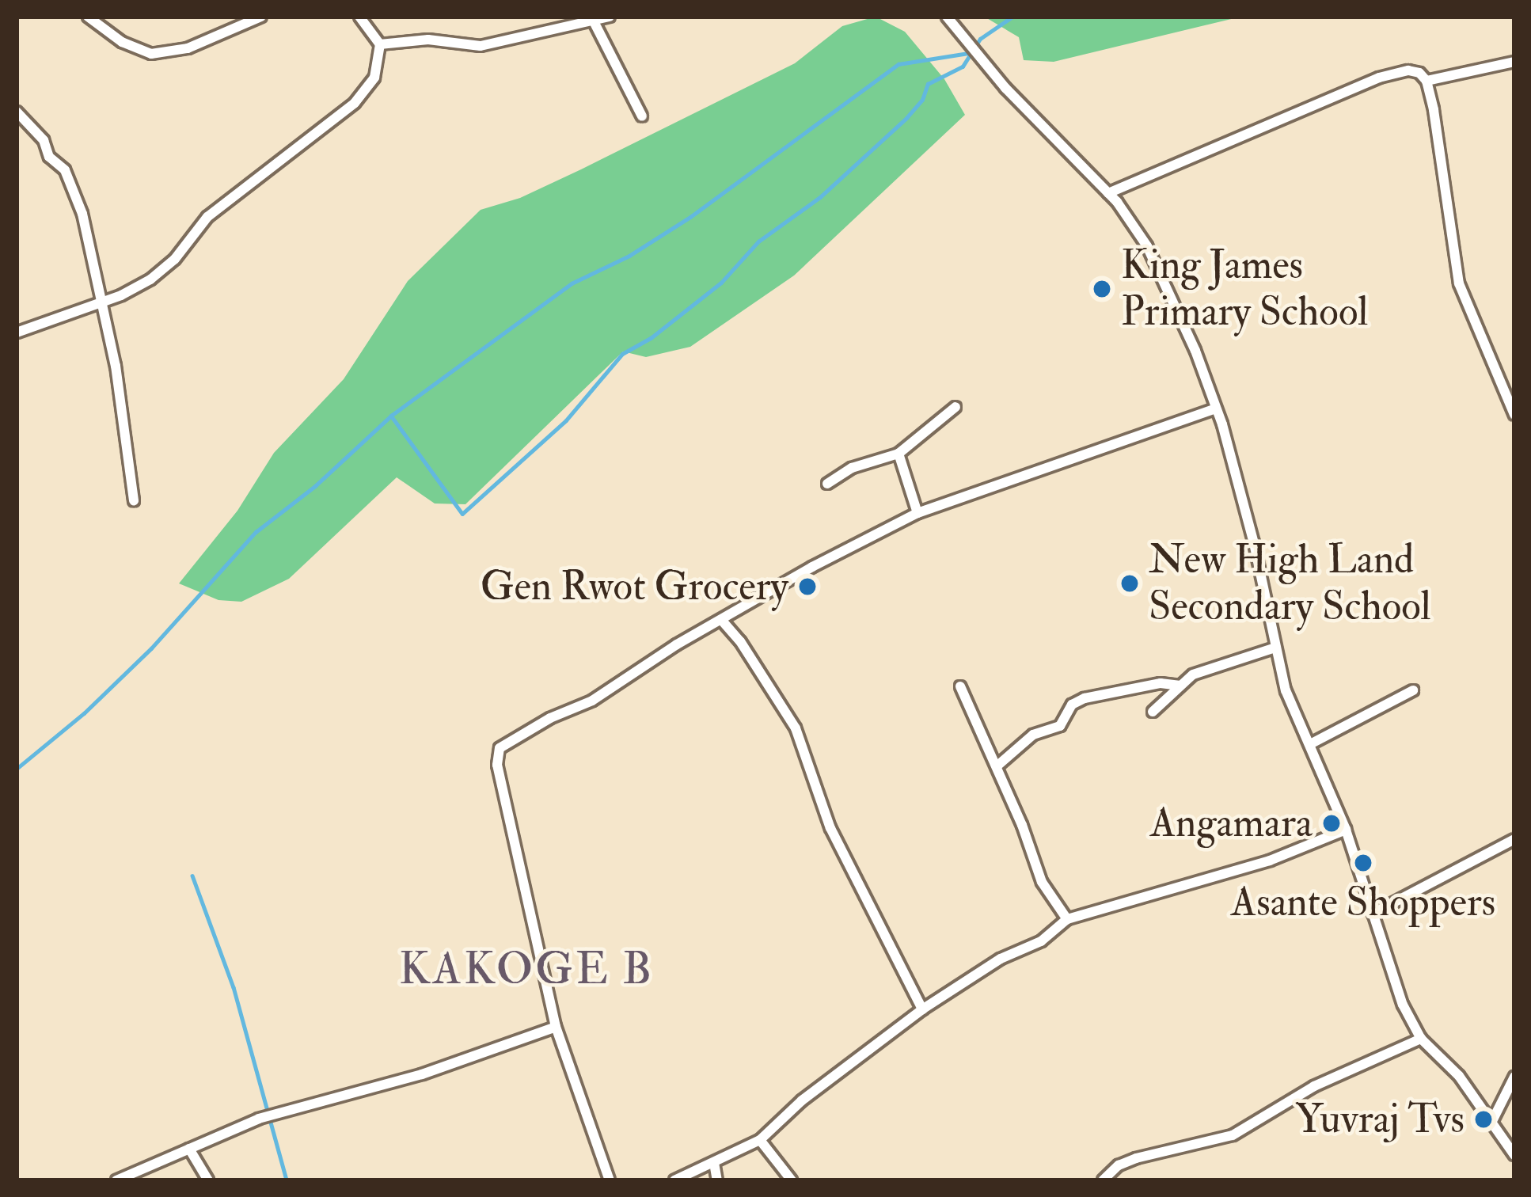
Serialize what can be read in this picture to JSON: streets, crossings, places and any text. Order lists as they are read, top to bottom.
{
  "districts": ["KAKOGE B"],
  "places": [
    "King James Primary School",
    "New High Land Secondary School",
    "Gen Rwot Grocery",
    "Angamara",
    "Asante Shoppers",
    "Yuvraj Tvs"
  ]
}
